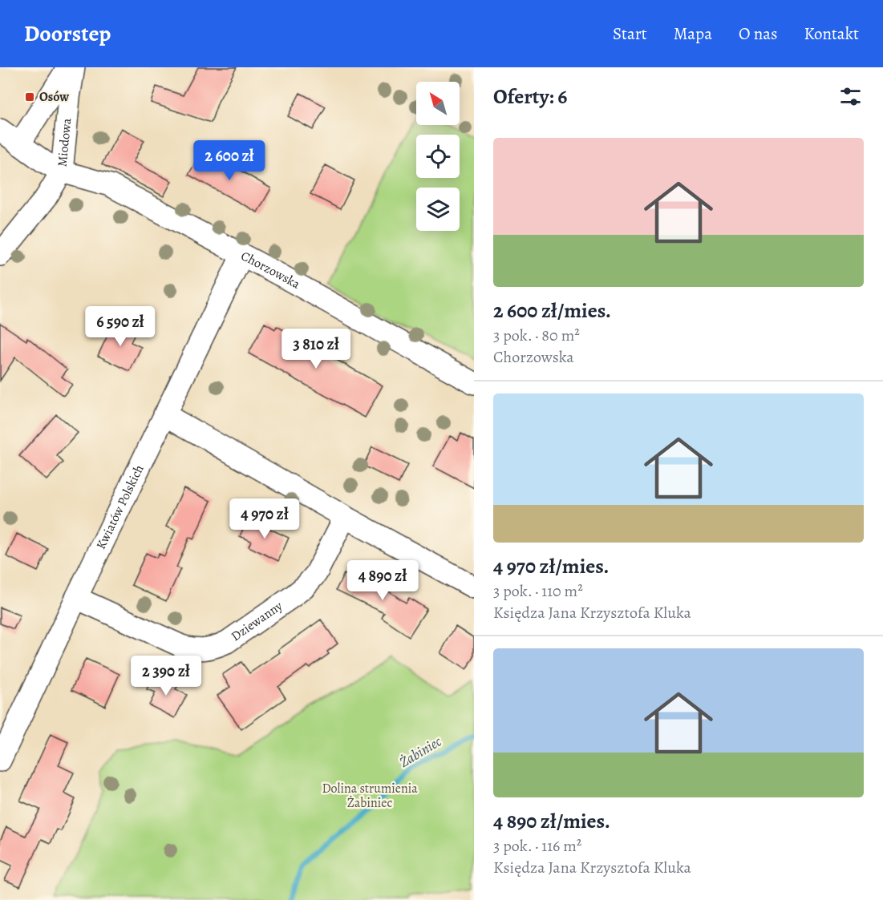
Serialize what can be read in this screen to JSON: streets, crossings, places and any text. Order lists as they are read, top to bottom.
{
  "streets": {
    "street": [
      "Miodowa",
      "Chorzowska",
      "Kwiatów Polskich",
      "Dziewanny"
    ]
  },
  "crossings": [
    ["Miodowa", "Chorzowska"],
    ["Chorzowska", "Kwiatów Polskich"],
    ["Kwiatów Polskich", "Dziewanny"]
  ],
  "water": ["Żabiniec"],
  "parks": ["Dolina strumienia Żabiniec"],
  "places": {
    "transit": ["Osów"]
  },
  "north": "top left",
  "page": {
    "header": "Doorstep",
    "nav": [
      "Start",
      "Mapa",
      "O nas",
      "Kontakt"
    ],
    "heading": "Oferty: 6",
    "list": [
      {
        "name": "2 600 zł/mies.",
        "note": "3 pok. · 80 m² · Chorzowska"
      },
      {
        "name": "4 970 zł/mies.",
        "note": "3 pok. · 110 m² · Księdza Jana Krzysztofa Kluka"
      },
      {
        "name": "4 890 zł/mies.",
        "note": "3 pok. · 116 m² · Księdza Jana Krzysztofa Kluka"
      }
    ],
    "price": [
      "2 600 zł",
      "6 590 zł",
      "3 810 zł",
      "4 970 zł",
      "4 890 zł",
      "2 390 zł"
    ]
  }
}
